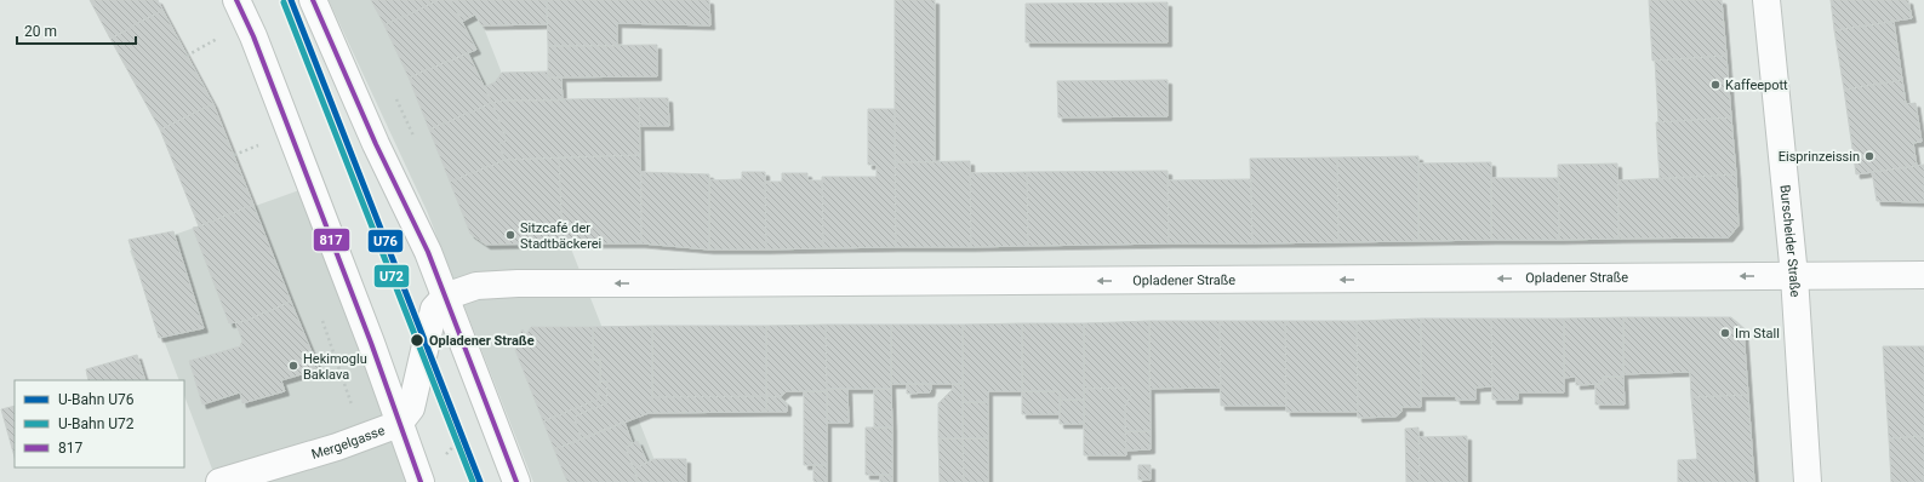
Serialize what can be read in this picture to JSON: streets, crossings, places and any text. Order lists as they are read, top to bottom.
{
  "streets": {
    "street": ["Burscheider Straße", "Opladener Straße", "Mergelgasse"]
  },
  "crossings": [
    ["Burscheider Straße", "Opladener Straße"],
    ["Opladener Straße", "Mergelgasse"]
  ],
  "one_way": ["Opladener Straße"],
  "places": [
    "Kaffeepott",
    "Eisprinzeissin",
    "Sitzcafé der Stadtbäckerei",
    "Im Stall",
    "Opladener Straße",
    "Hekimoglu Baklava"
  ],
  "lines": ["metro line U76", "transit line 817", "metro line U72"],
  "legend": ["U-Bahn U76", "U-Bahn U72", "817"],
  "scale_bar": "20 m"
}
